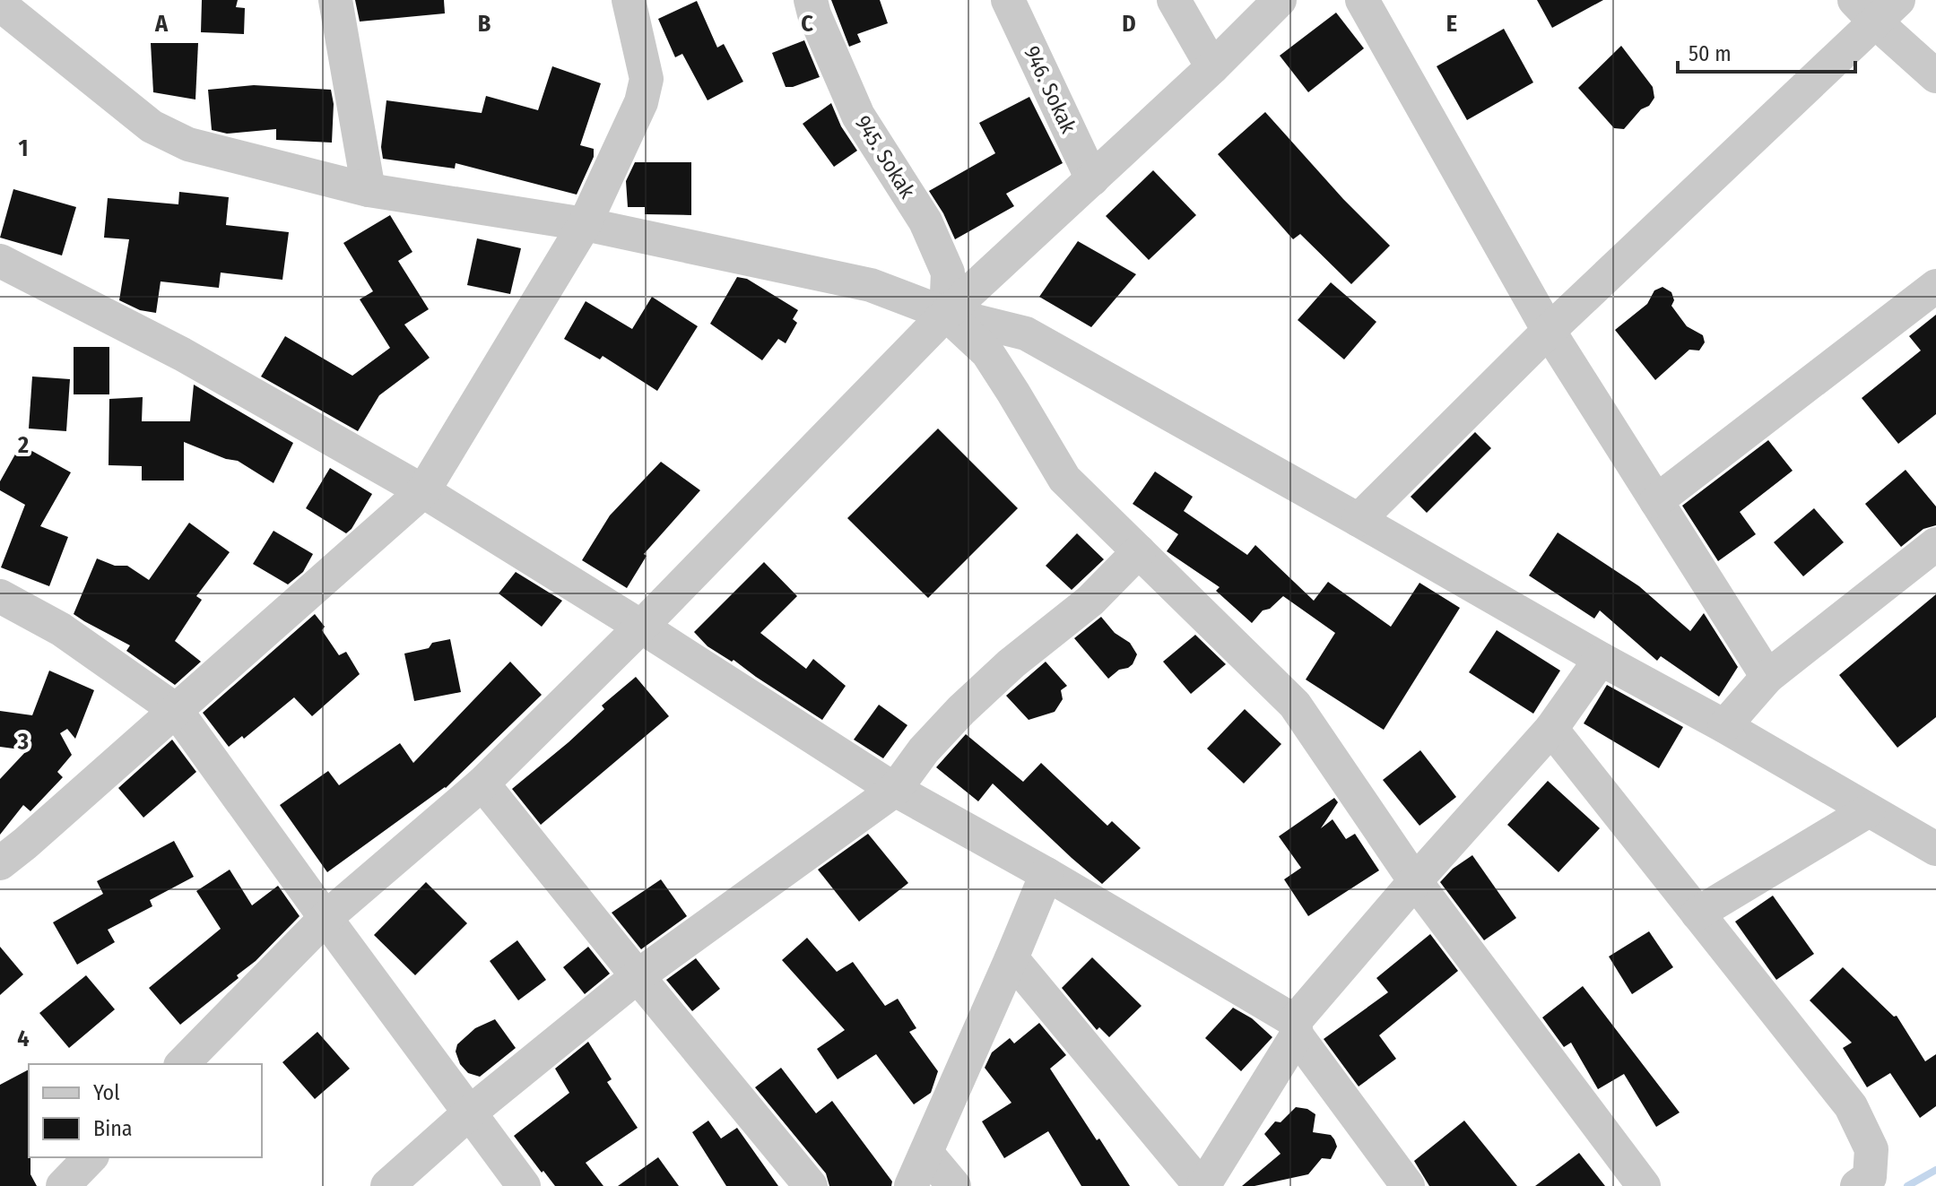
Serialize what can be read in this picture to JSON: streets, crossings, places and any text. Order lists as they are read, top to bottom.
{
  "streets": {
    "street": ["946. Sokak", "945. Sokak"]
  },
  "legend": ["Yol", "Bina"],
  "scale_bar": "50 m",
  "grid": {
    "columns": [
      "A",
      "B",
      "C",
      "D",
      "E"
    ],
    "rows": [
      "1",
      "2",
      "3",
      "4"
    ]
  }
}
